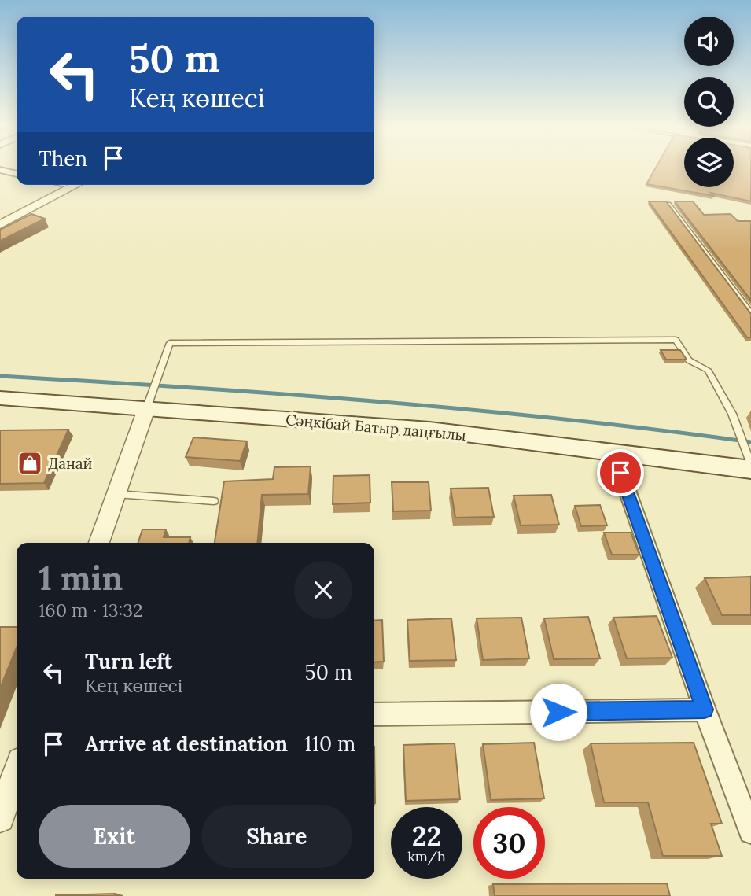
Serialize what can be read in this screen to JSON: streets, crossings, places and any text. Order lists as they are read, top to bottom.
{
  "streets": {
    "main road": ["Сәңкібай Батыр даңғылы"]
  },
  "places": {
    "shop": ["Данай"]
  },
  "page": {
    "turn": ["50 m", "Кең көшесі"],
    "then": "Then",
    "heading": ["1 min", "160 m · 13:32"],
    "list": [
      {
        "name": "Turn left",
        "note": "Кең көшесі",
        "value": "50 m"
      },
      {
        "name": "Arrive at destination",
        "value": "110 m"
      }
    ],
    "buttons": ["Exit", "Share"],
    "speed": "22 km/h",
    "limit": "30"
  }
}
